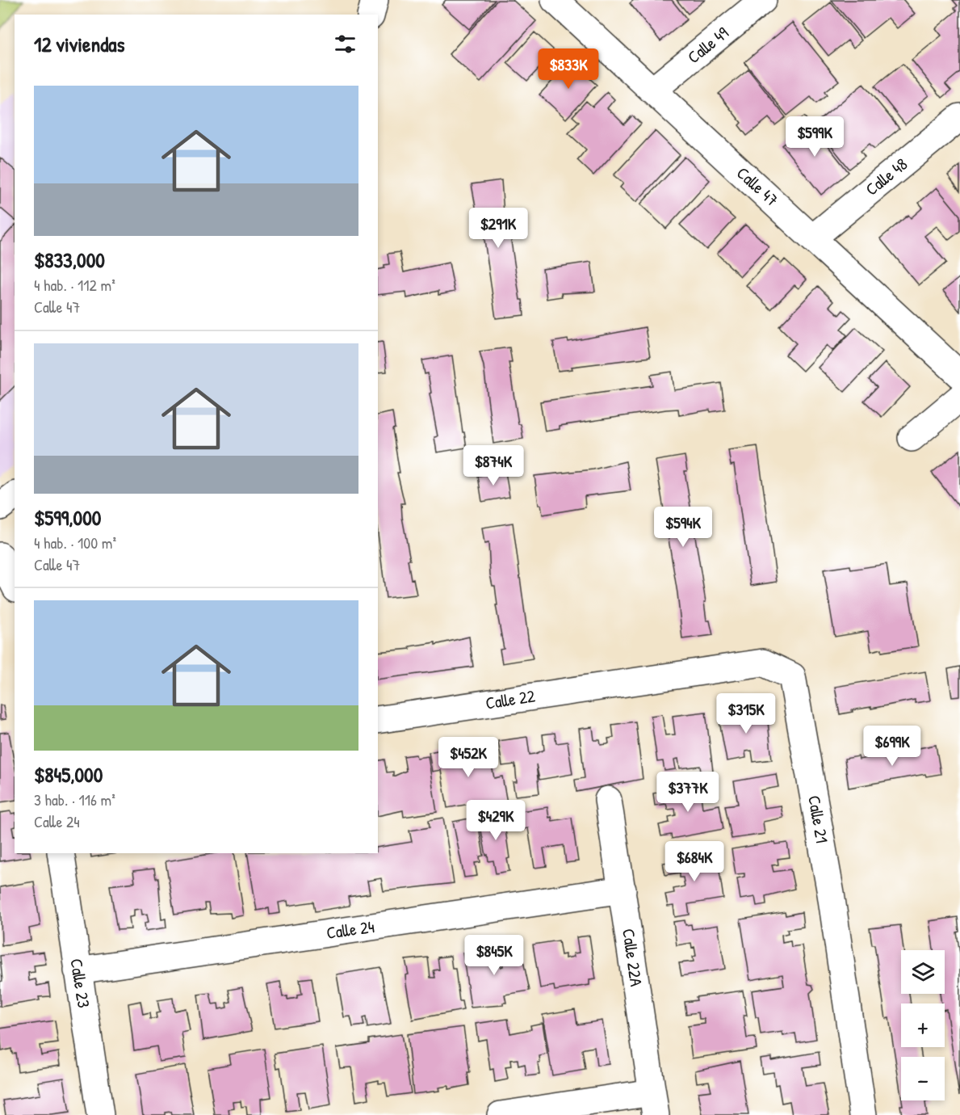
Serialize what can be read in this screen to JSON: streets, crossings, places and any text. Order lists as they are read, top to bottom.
{
  "streets": {
    "street": [
      "Calle 49",
      "Calle 48",
      "Calle 47",
      "Calle 22",
      "Calle 21",
      "Calle 24",
      "Calle 22A",
      "Calle 23"
    ]
  },
  "crossings": [
    ["Calle 49", "Calle 47"],
    ["Calle 48", "Calle 47"],
    ["Calle 22", "Calle 21"],
    ["Calle 24", "Calle 22A"],
    ["Calle 24", "Calle 23"]
  ],
  "page": {
    "heading": "12 viviendas",
    "price": [
      "$833K",
      "$599K",
      "$291K",
      "$874K",
      "$594K",
      "$315K",
      "$699K",
      "$452K",
      "$377K",
      "$429K",
      "$684K",
      "$845K"
    ],
    "list": [
      {
        "name": "$833,000",
        "note": "4 hab. · 112 m² · Calle 47"
      },
      {
        "name": "$599,000",
        "note": "4 hab. · 100 m² · Calle 47"
      },
      {
        "name": "$845,000",
        "note": "3 hab. · 116 m² · Calle 24"
      }
    ],
    "map_buttons": ["+", "−"]
  }
}
